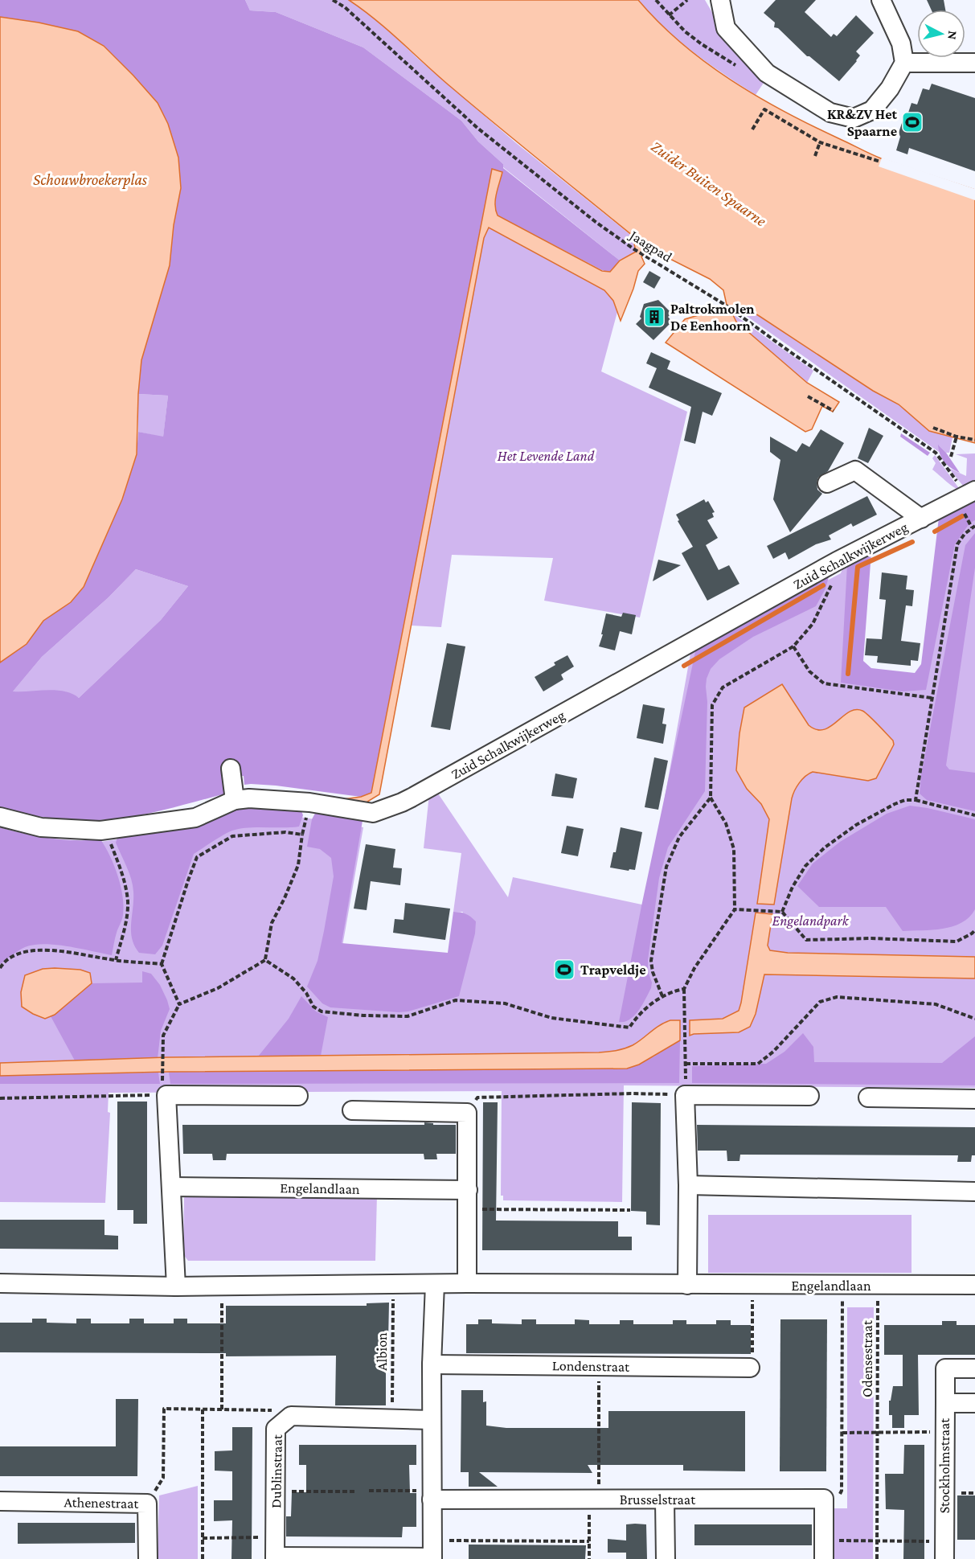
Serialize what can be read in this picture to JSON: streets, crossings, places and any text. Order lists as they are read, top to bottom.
{
  "streets": {
    "street": [
      "Zuid Schalkwijkerweg",
      "Engelandlaan",
      "Londenstraat",
      "Stockholmstraat",
      "Dublinstraat",
      "Brusselstraat",
      "Athenestraat"
    ],
    "path": ["Jaagpad", "Albion", "Odensestraat"]
  },
  "crossings": [
    ["Jaagpad", "Zuid Schalkwijkerweg"],
    ["Engelandlaan", "Albion"],
    ["Engelandlaan", "Odensestraat"],
    ["Albion", "Dublinstraat"]
  ],
  "water": ["Schouwbroekerplas", "Zuider Buiten Spaarne"],
  "parks": ["Het Levende Land", "Engelandpark"],
  "places": {
    "sports": ["KR&ZV Het Spaarne", "Trapveldje"],
    "building": ["Paltrokmolen De Eenhoorn"]
  },
  "north": "right"
}
